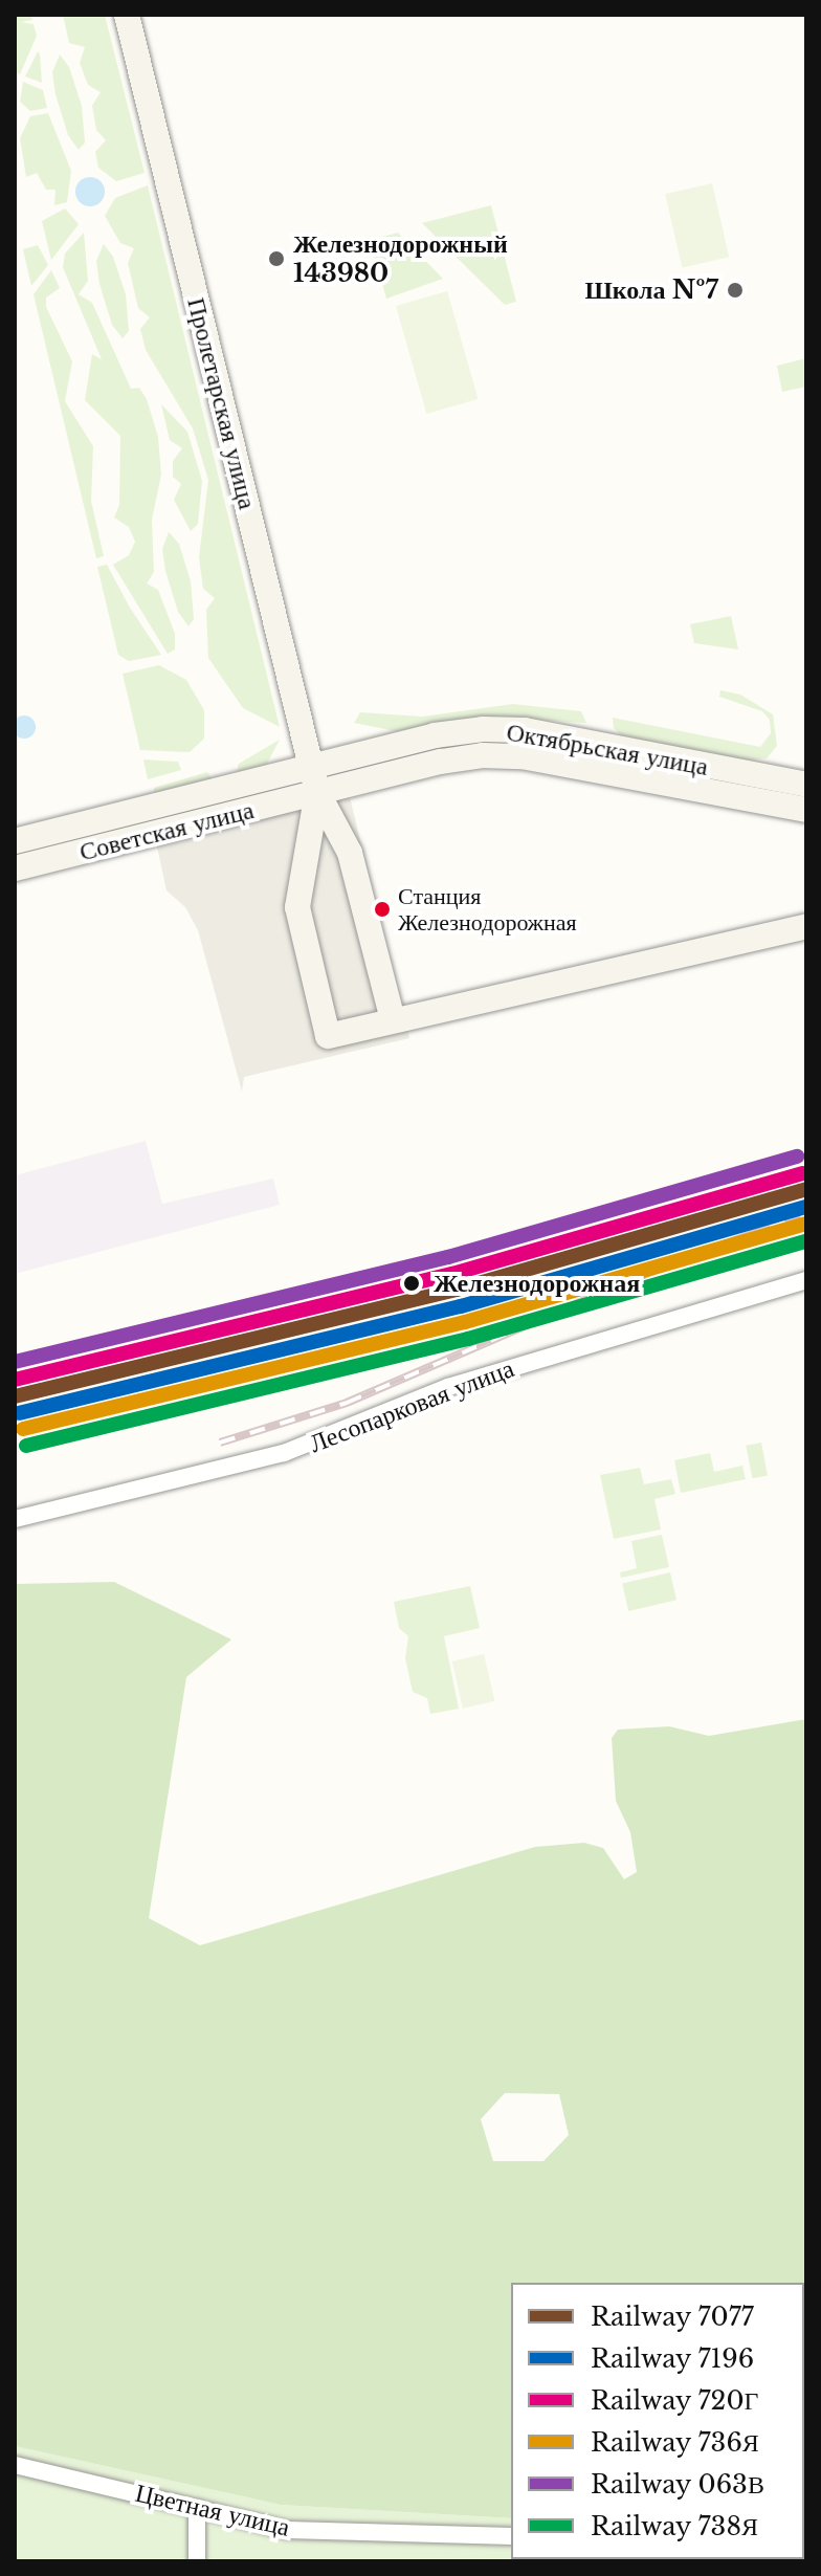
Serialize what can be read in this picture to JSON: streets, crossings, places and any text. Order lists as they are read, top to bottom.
{
  "streets": {
    "main road": ["Пролетарская улица", "Октябрьская улица", "Советская улица"],
    "street": ["Лесопарковая улица", "Цветная улица"]
  },
  "crossings": [
    ["Пролетарская улица", "Октябрьская улица"],
    ["Пролетарская улица", "Советская улица"],
    ["Октябрьская улица", "Советская улица"]
  ],
  "places": [
    "Железнодорожный 143980",
    "Школа №7",
    "Станция Железнодорожная",
    "Железнодорожная"
  ],
  "lines": [
    "rail line 063В",
    "rail line 720Г",
    "rail line 7077",
    "rail line 7196",
    "rail line 736Я",
    "rail line 738Я"
  ],
  "legend": [
    "Railway 7077",
    "Railway 7196",
    "Railway 720Г",
    "Railway 736Я",
    "Railway 063В",
    "Railway 738Я"
  ]
}
